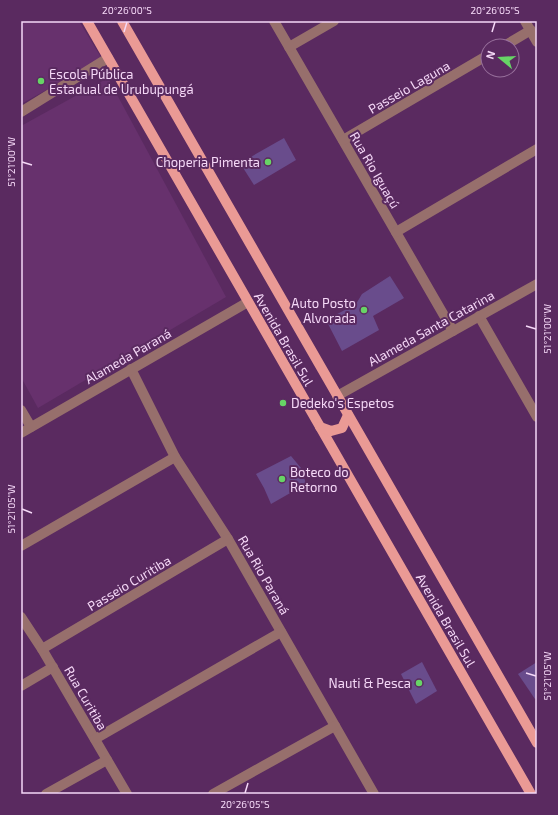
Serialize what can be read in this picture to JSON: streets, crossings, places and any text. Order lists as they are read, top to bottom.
{
  "streets": {
    "main road": ["Avenida Brasil Sul"],
    "street": [
      "Passeio Laguna",
      "Rua Rio Iguaçú",
      "Alameda Santa Catarina",
      "Alameda Paraná",
      "Rua Rio Paraná",
      "Passeio Curitiba",
      "Rua Curitiba"
    ]
  },
  "crossings": [
    ["Passeio Laguna", "Rua Rio Iguaçú"],
    ["Rua Rio Iguaçú", "Alameda Santa Catarina"],
    ["Alameda Santa Catarina", "Avenida Brasil Sul"],
    ["Avenida Brasil Sul", "Alameda Paraná"],
    ["Alameda Paraná", "Rua Rio Paraná"],
    ["Rua Rio Paraná", "Passeio Curitiba"],
    ["Passeio Curitiba", "Rua Curitiba"]
  ],
  "places": [
    "Escola Pública Estadual de Urubupungá",
    "Choperia Pimenta",
    "Auto Posto Alvorada",
    "Dedeko's Espetos",
    "Boteco do Retorno",
    "Nauti & Pesca"
  ],
  "north": "left",
  "coordinates": [
    "20°26'00\"S",
    "20°26'05\"S",
    "51°21'00\"W",
    "51°21'05\"W"
  ]
}
